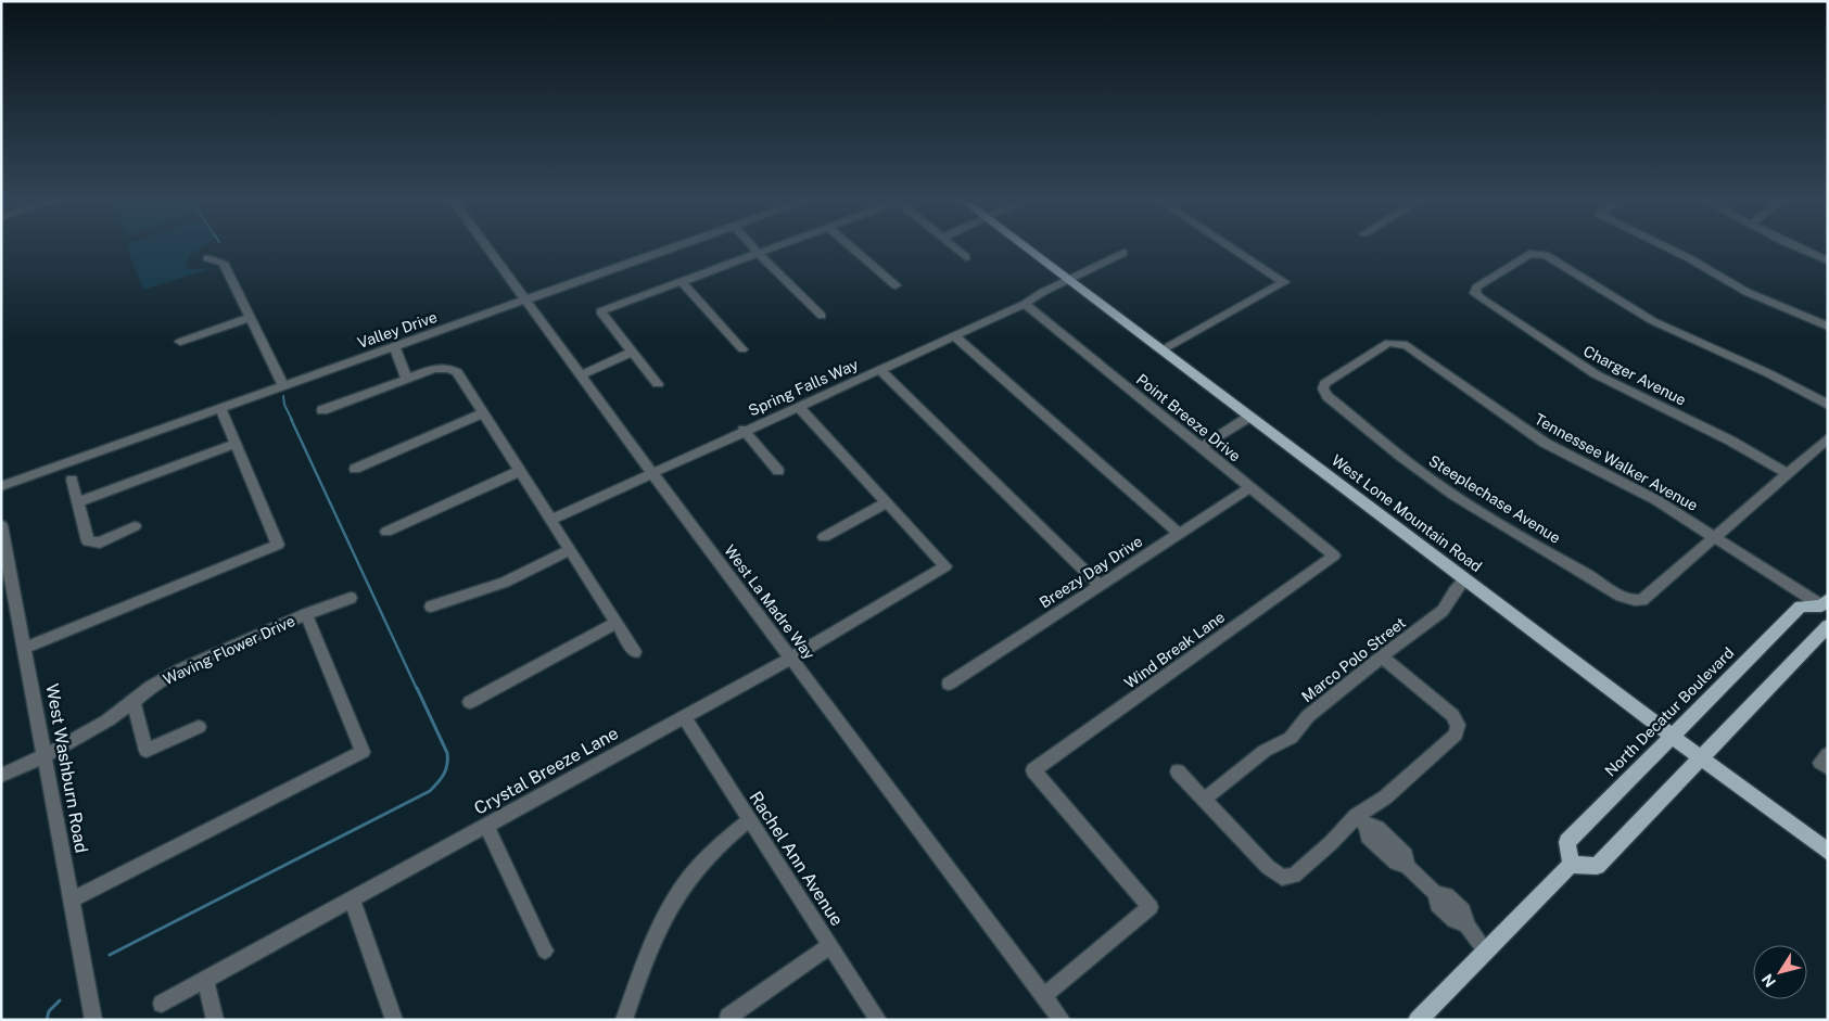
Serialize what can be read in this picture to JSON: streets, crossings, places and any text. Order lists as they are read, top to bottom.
{
  "streets": {
    "main road": ["West Lone Mountain Road", "North Decatur Boulevard"],
    "street": [
      "Valley Drive",
      "Charger Avenue",
      "Spring Falls Way",
      "Point Breeze Drive",
      "Tennessee Walker Avenue",
      "Steeplechase Avenue",
      "Breezy Day Drive",
      "West La Madre Way",
      "Waving Flower Drive",
      "Wind Break Lane",
      "Marco Polo Street",
      "West Washburn Road",
      "Crystal Breeze Lane",
      "Rachel Ann Avenue"
    ]
  },
  "crossings": [
    ["Valley Drive", "West La Madre Way"],
    ["Spring Falls Way", "Point Breeze Drive"],
    ["Spring Falls Way", "West Lone Mountain Road"],
    ["Spring Falls Way", "West La Madre Way"],
    ["Point Breeze Drive", "Breezy Day Drive"],
    ["Point Breeze Drive", "Wind Break Lane"],
    ["Tennessee Walker Avenue", "Steeplechase Avenue"],
    ["Tennessee Walker Avenue", "North Decatur Boulevard"],
    ["West Lone Mountain Road", "Marco Polo Street"],
    ["West Lone Mountain Road", "North Decatur Boulevard"],
    ["West La Madre Way", "Wind Break Lane"],
    ["West La Madre Way", "Crystal Breeze Lane"],
    ["Waving Flower Drive", "West Washburn Road"],
    ["Crystal Breeze Lane", "Rachel Ann Avenue"]
  ],
  "north": "bottom left"
}
